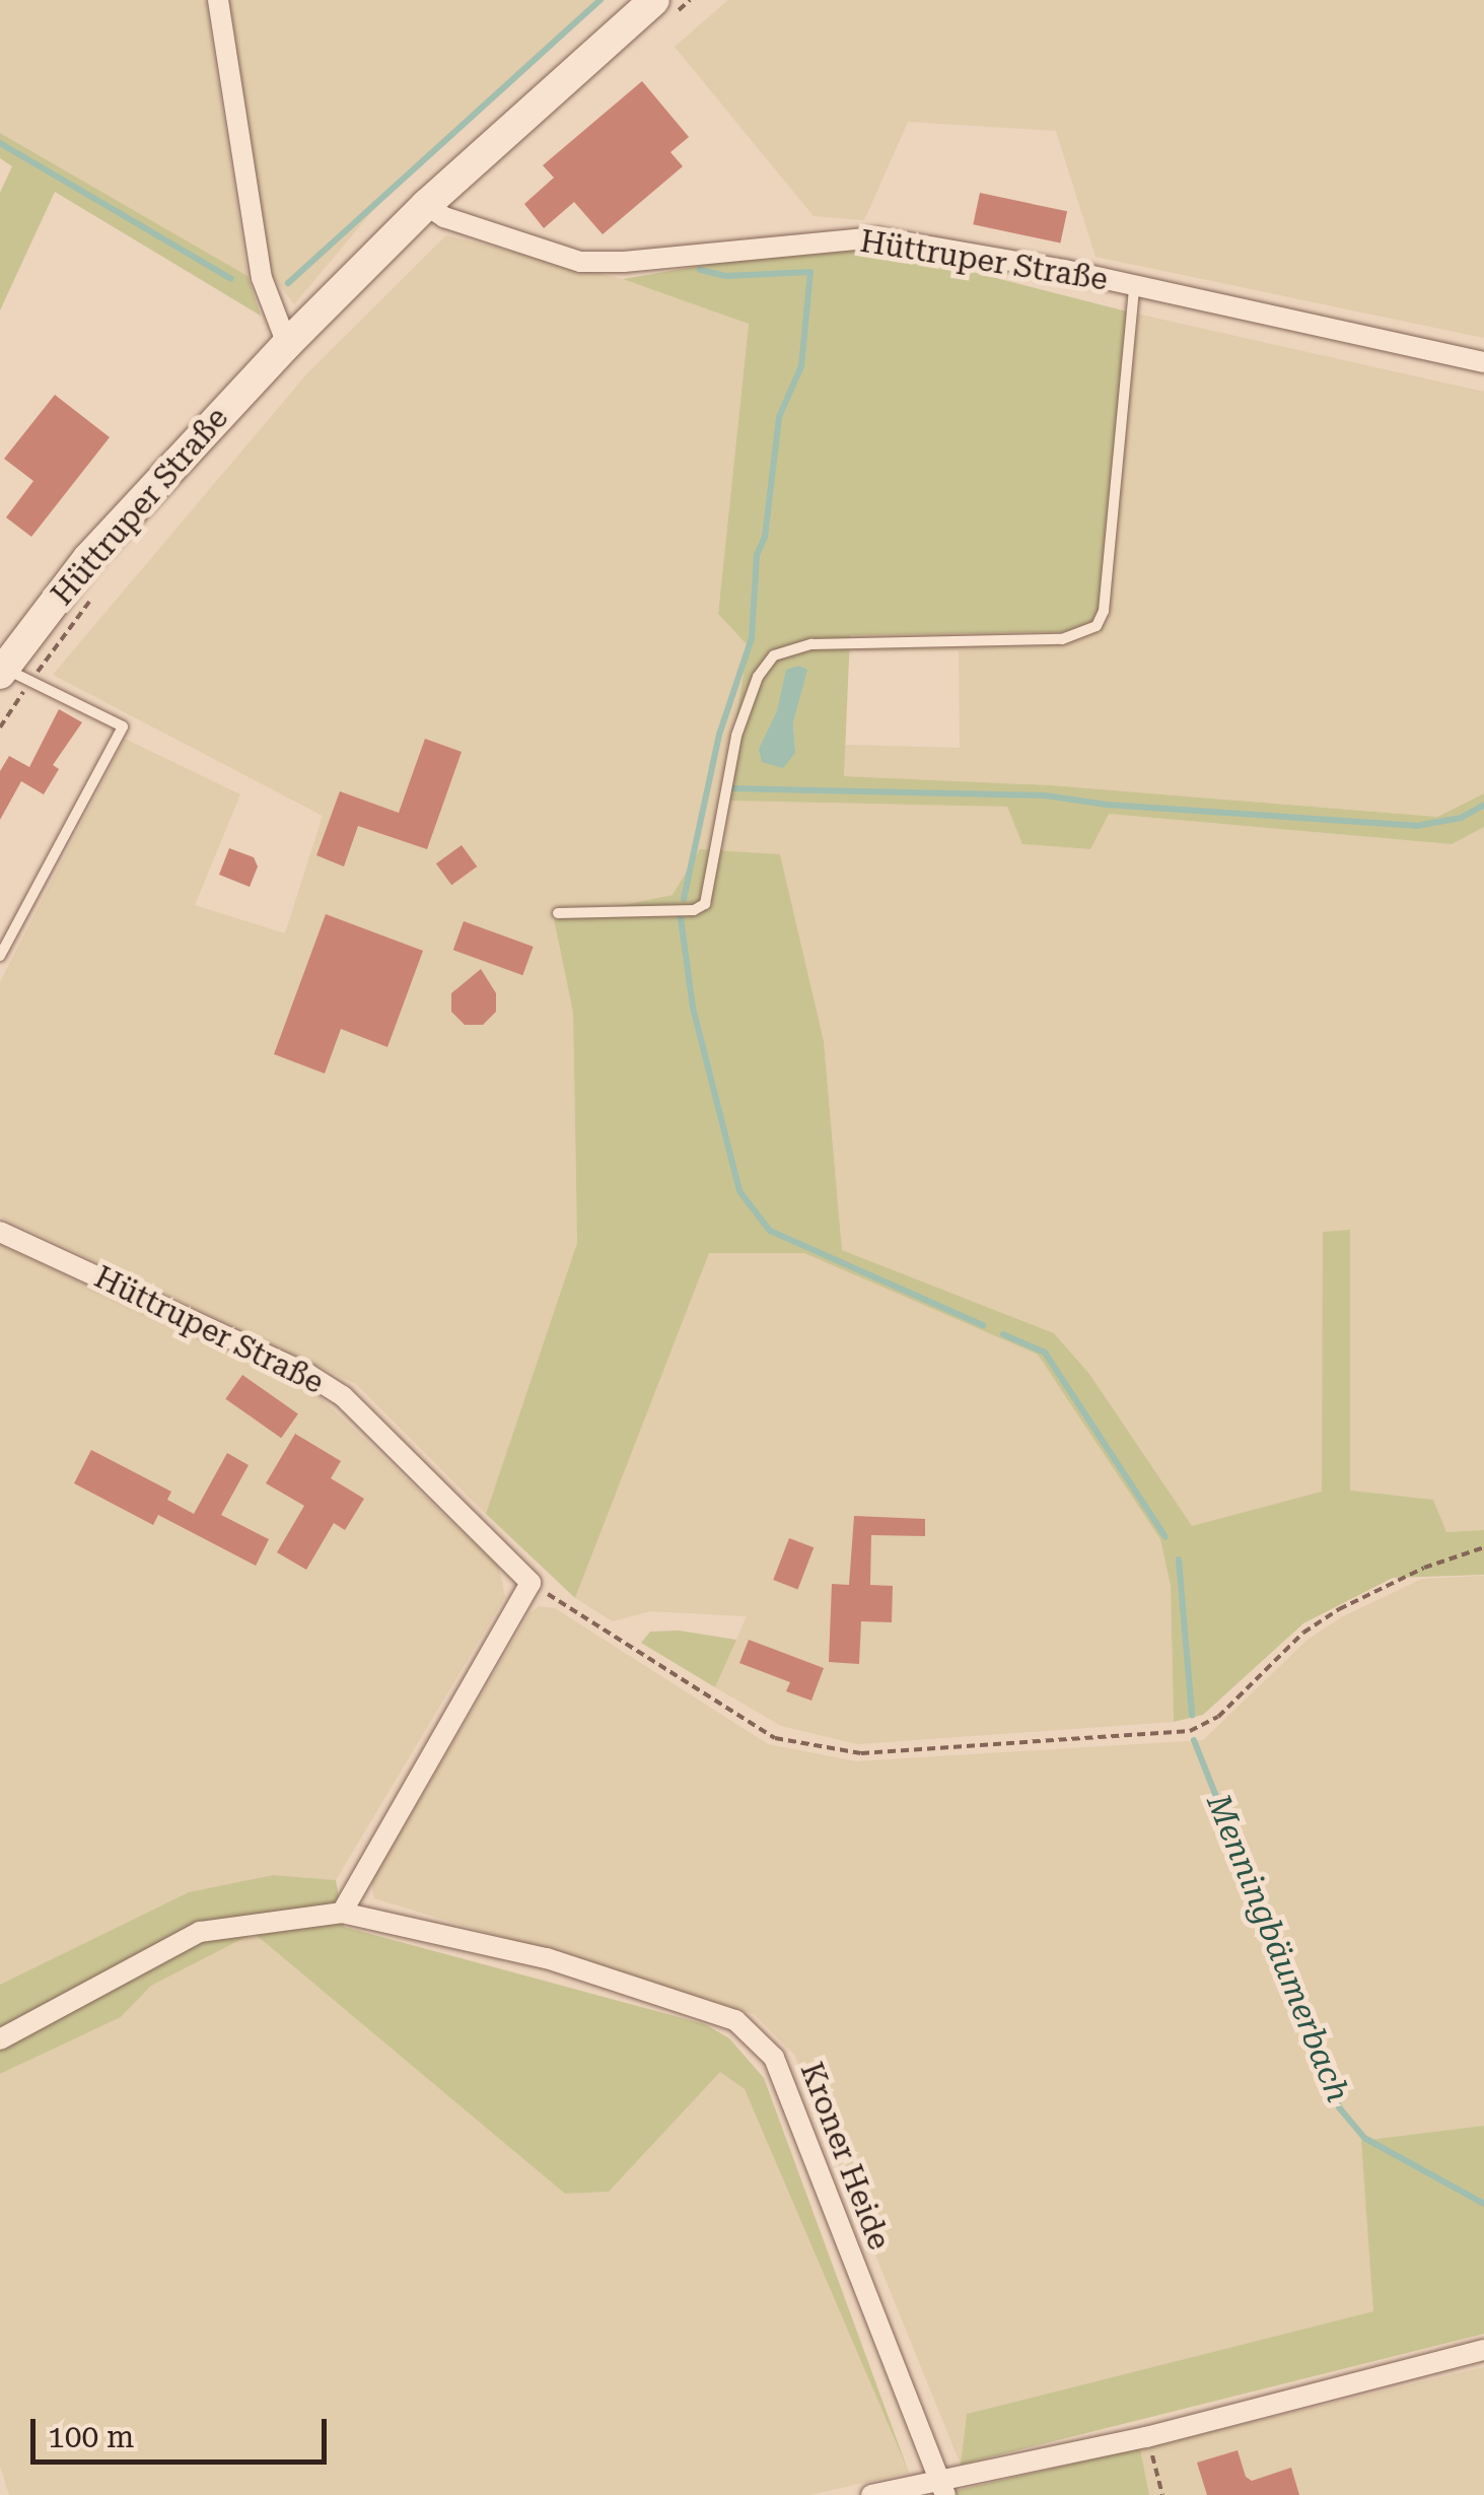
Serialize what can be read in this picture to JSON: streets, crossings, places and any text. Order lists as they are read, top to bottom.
{
  "streets": {
    "main road": ["Hüttruper Straße"],
    "street": ["Kroner Heide"]
  },
  "water": ["Menningbäumerbach"],
  "scale_bar": "100 m"
}
